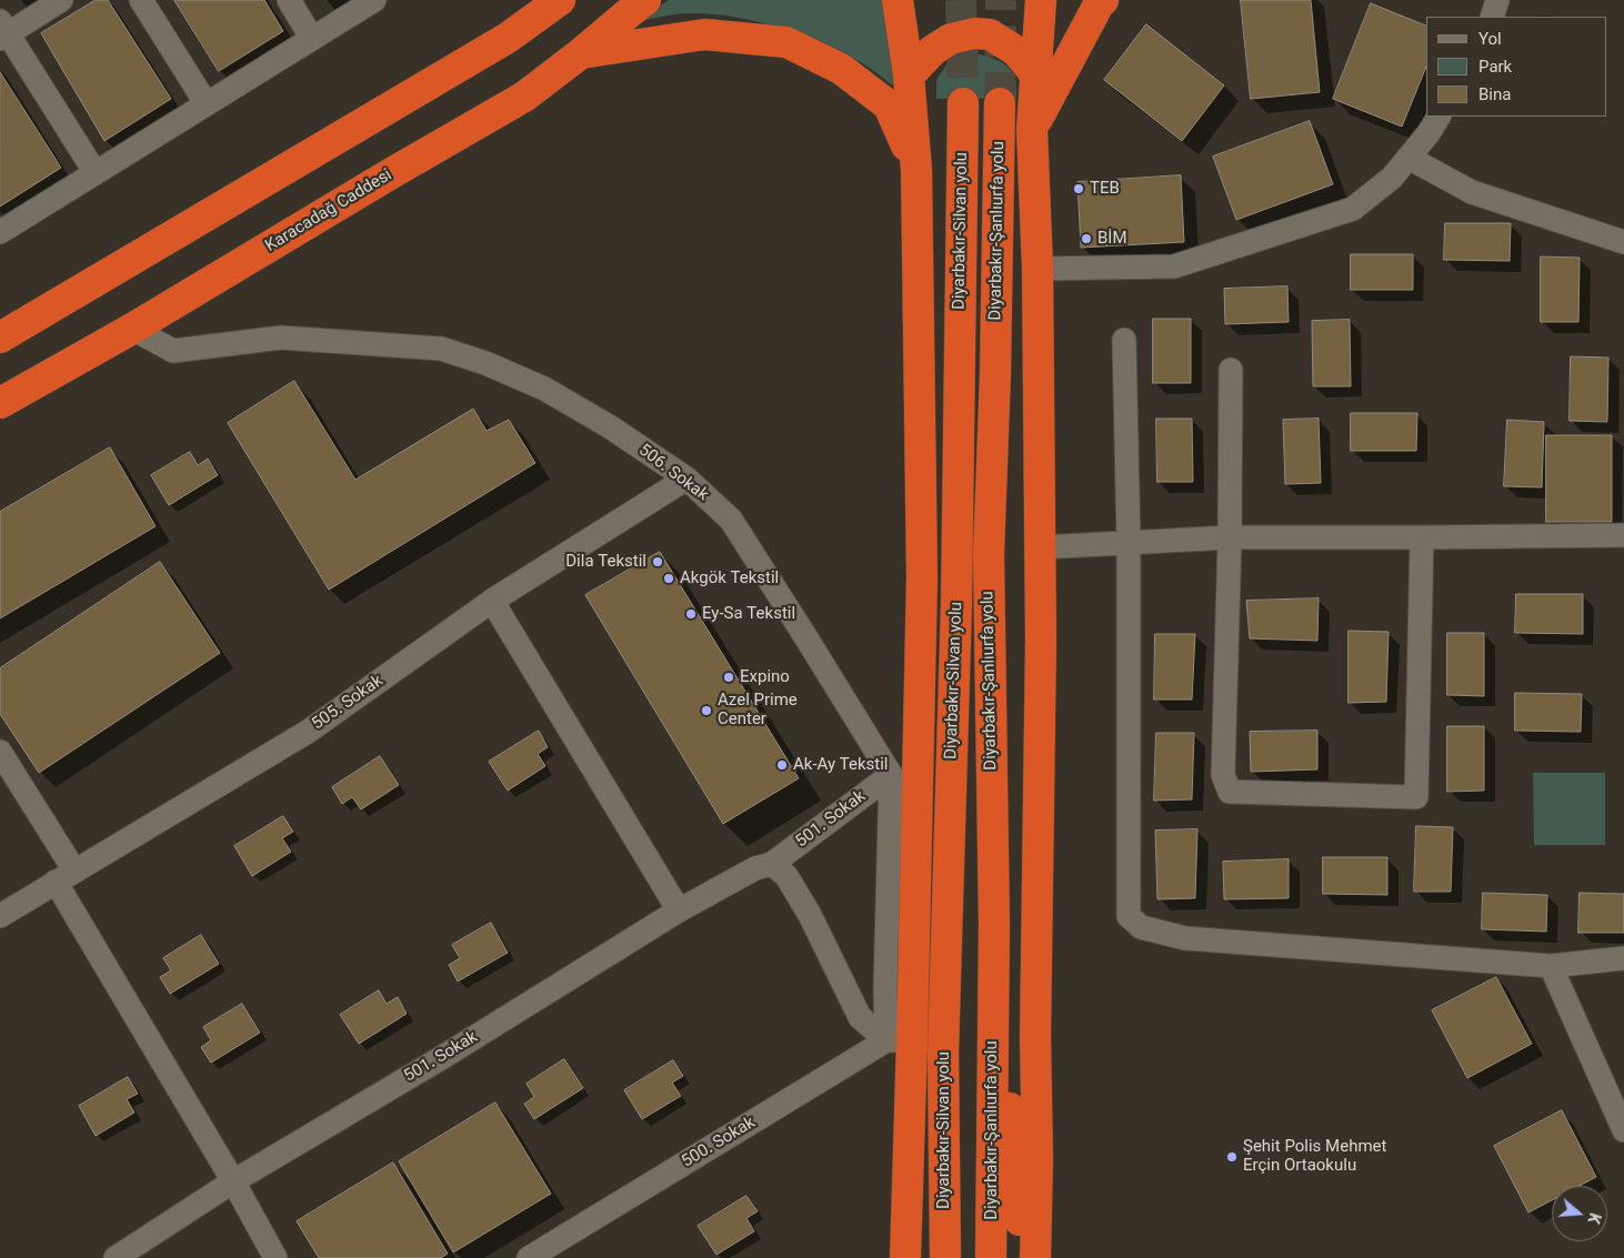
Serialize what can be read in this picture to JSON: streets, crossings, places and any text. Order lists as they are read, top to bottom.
{
  "streets": {
    "highway": ["Karacadağ Caddesi", "Diyarbakır-Silvan yolu", "Diyarbakır-Şanlıurfa yolu"],
    "street": [
      "506. Sokak",
      "505. Sokak",
      "501. Sokak",
      "500. Sokak"
    ]
  },
  "crossings": [
    ["Karacadağ Caddesi", "506. Sokak"],
    ["506. Sokak", "505. Sokak"],
    ["506. Sokak", "501. Sokak"]
  ],
  "places": [
    "TEB",
    "BİM",
    "Dila Tekstil",
    "Akgök Tekstil",
    "Ey-Sa Tekstil",
    "Expino",
    "Azel Prime Center",
    "Ak-Ay Tekstil",
    "Şehit Polis Mehmet Erçin Ortaokulu"
  ],
  "legend": ["Yol", "Park", "Bina"],
  "north": "right"
}
